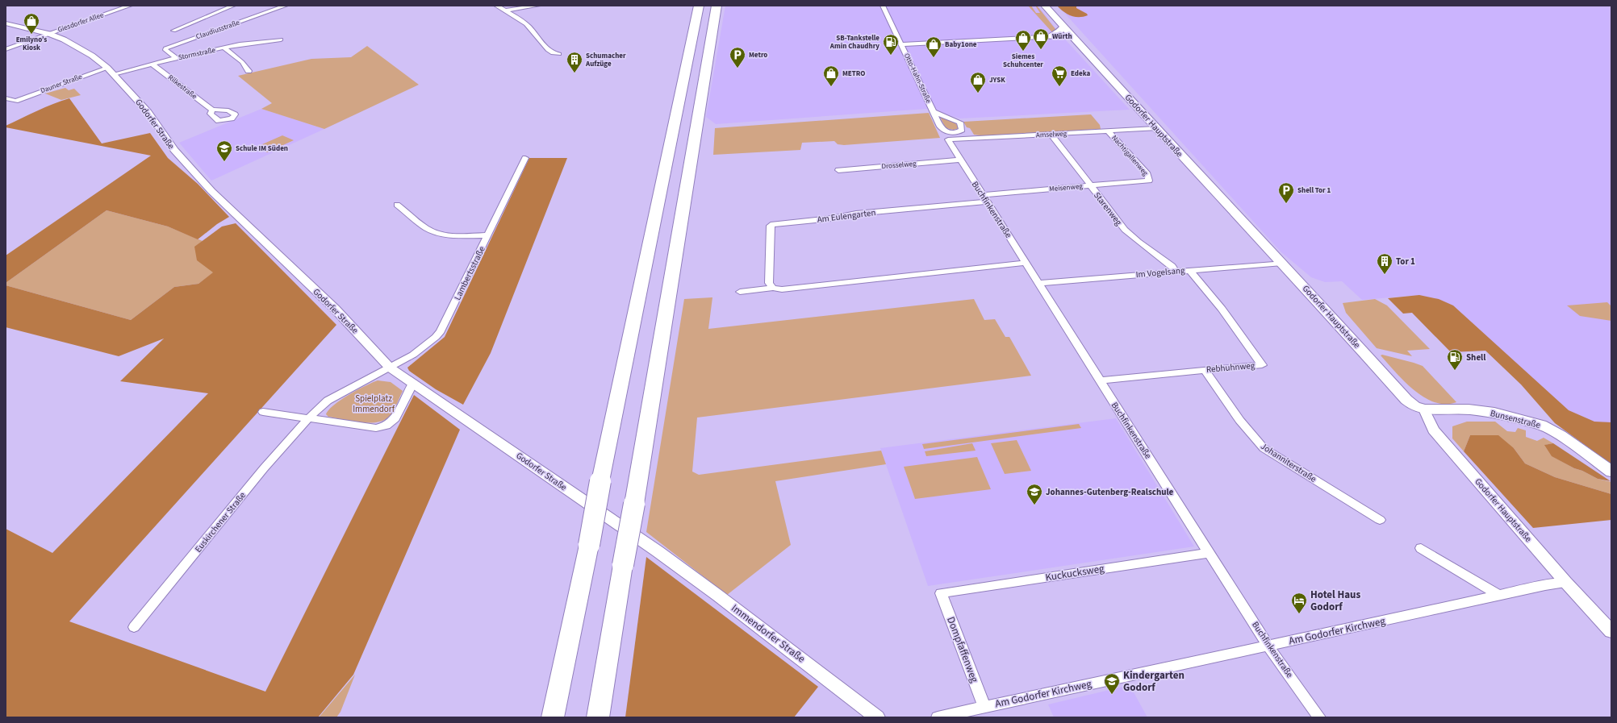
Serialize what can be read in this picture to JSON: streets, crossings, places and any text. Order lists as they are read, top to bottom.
{
  "streets": {
    "main road": ["Godorfer Hauptstraße", "Bunsenstraße"],
    "street": [
      "Giesdorfer Allee",
      "Claudiusstraße",
      "Stormstraße",
      "Otto-Hahn-Straße",
      "Dauner Straße",
      "Rilkestraße",
      "Godorfer Straße",
      "Amselweg",
      "Nachtigallenweg",
      "Drosselweg",
      "Meisenweg",
      "Starenweg",
      "Buchfinkenstraße",
      "Am Eulengarten",
      "Im Vogelsang",
      "Lambertsstraße",
      "Rebhuhnweg",
      "Johanniterstraße",
      "Euskirchener Straße",
      "Kuckucksweg",
      "Am Godorfer Kirchweg",
      "Immendorfer Straße",
      "Dompfaffenweg"
    ]
  },
  "crossings": [
    ["Giesdorfer Allee", "Godorfer Straße"],
    ["Claudiusstraße", "Stormstraße"],
    ["Stormstraße", "Dauner Straße"],
    ["Stormstraße", "Rilkestraße"],
    ["Stormstraße", "Godorfer Straße"],
    ["Otto-Hahn-Straße", "Godorfer Hauptstraße"],
    ["Dauner Straße", "Godorfer Straße"],
    ["Godorfer Straße", "Lambertsstraße"],
    ["Godorfer Straße", "Euskirchener Straße"],
    ["Godorfer Straße", "Immendorfer Straße"],
    ["Godorfer Hauptstraße", "Amselweg"],
    ["Godorfer Hauptstraße", "Im Vogelsang"],
    ["Godorfer Hauptstraße", "Bunsenstraße"],
    ["Godorfer Hauptstraße", "Am Godorfer Kirchweg"],
    ["Amselweg", "Nachtigallenweg"],
    ["Amselweg", "Starenweg"],
    ["Amselweg", "Buchfinkenstraße"],
    ["Nachtigallenweg", "Meisenweg"],
    ["Drosselweg", "Buchfinkenstraße"],
    ["Meisenweg", "Starenweg"],
    ["Meisenweg", "Buchfinkenstraße"],
    ["Meisenweg", "Am Eulengarten"],
    ["Starenweg", "Im Vogelsang"],
    ["Buchfinkenstraße", "Am Eulengarten"],
    ["Buchfinkenstraße", "Im Vogelsang"],
    ["Buchfinkenstraße", "Rebhuhnweg"],
    ["Buchfinkenstraße", "Kuckucksweg"],
    ["Buchfinkenstraße", "Am Godorfer Kirchweg"],
    ["Im Vogelsang", "Rebhuhnweg"],
    ["Lambertsstraße", "Euskirchener Straße"],
    ["Rebhuhnweg", "Johanniterstraße"],
    ["Kuckucksweg", "Dompfaffenweg"],
    ["Am Godorfer Kirchweg", "Dompfaffenweg"]
  ],
  "parks": ["Spielplatz Immendorf"],
  "places": {
    "shop": [
      "Emilyno’s Kiosk",
      "Würth",
      "Siemes Schuhcenter",
      "Baby1one",
      "METRO",
      "JYSK"
    ],
    "fuel station": ["SB-Tankstelle Amin Chaudhry", "Shell"],
    "parking": ["Metro", "Shell Tor 1"],
    "building": ["Schumacher Aufzüge", "Tor 1"],
    "supermarket": ["Edeka"],
    "school or university": ["Schule IM Süden", "Johannes-Gutenberg-Realschule", "Kindergarten Godorf"],
    "hotel": ["Hotel Haus Godorf"]
  }
}
